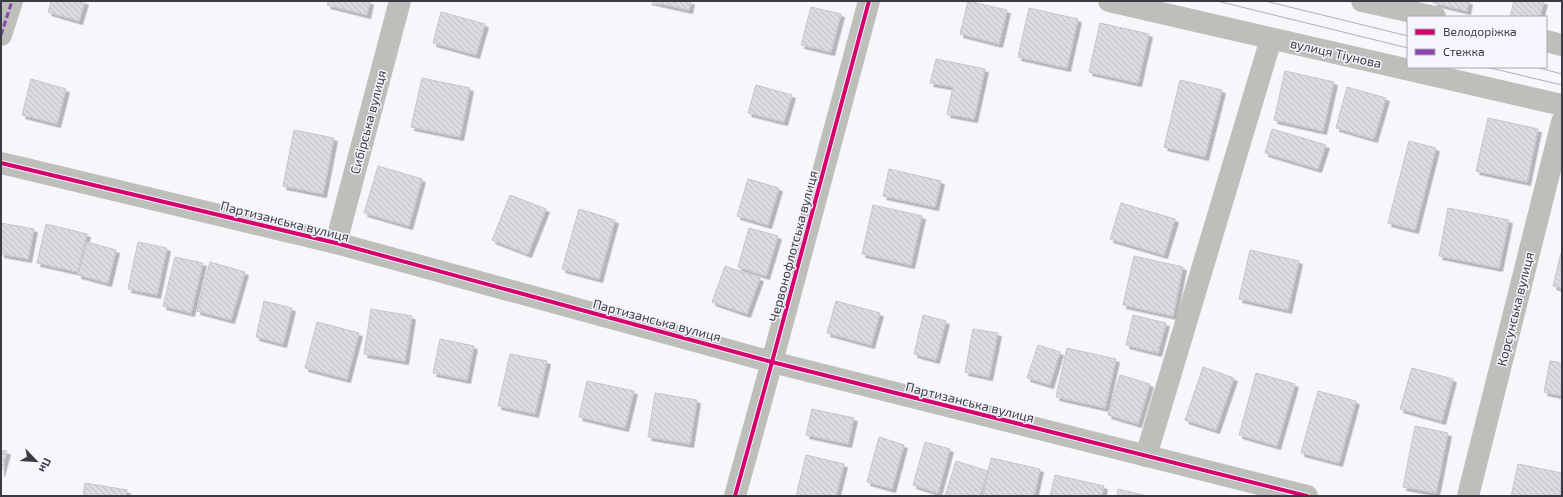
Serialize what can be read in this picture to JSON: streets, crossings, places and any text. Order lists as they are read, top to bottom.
{
  "streets": {
    "street": [
      "вулиця Тіунова",
      "Сибірська вулиця",
      "Партизанська вулиця",
      "Червонофлотська вулиця",
      "Корсунська вулиця"
    ]
  },
  "crossings": [
    ["Сибірська вулиця", "Партизанська вулиця"],
    ["Партизанська вулиця", "Червонофлотська вулиця"]
  ],
  "legend": ["Велодоріжка", "Стежка"],
  "north": "bottom right"
}
